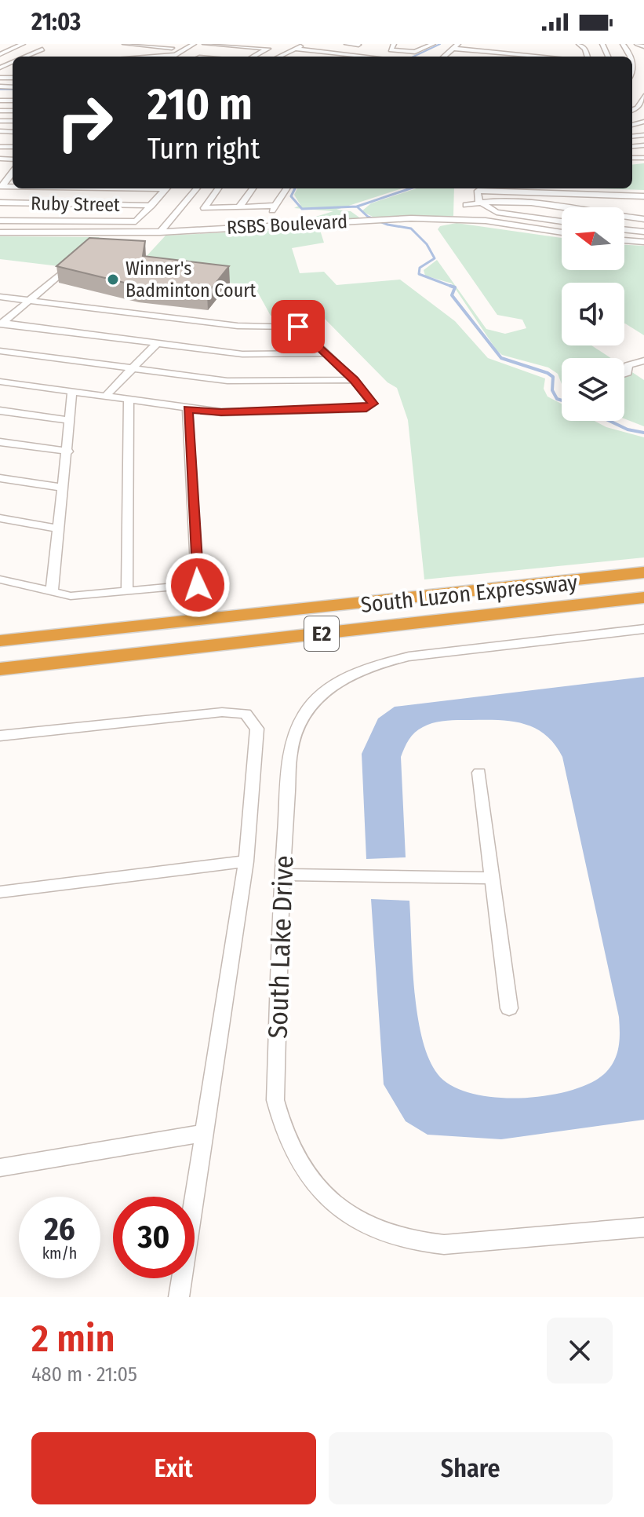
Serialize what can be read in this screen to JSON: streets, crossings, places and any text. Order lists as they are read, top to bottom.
{
  "streets": {
    "highway": ["South Luzon Expressway", "E2"],
    "street": ["Ruby Street", "RSBS Boulevard", "South Lake Drive"]
  },
  "places": ["Winner's Badminton Court"],
  "north": "left",
  "page": {
    "status": "21:03",
    "turn": ["210 m", "Turn right"],
    "speed": "26 km/h",
    "limit": "30",
    "heading": ["2 min", "480 m · 21:05"],
    "buttons": ["Exit", "Share"]
  }
}
